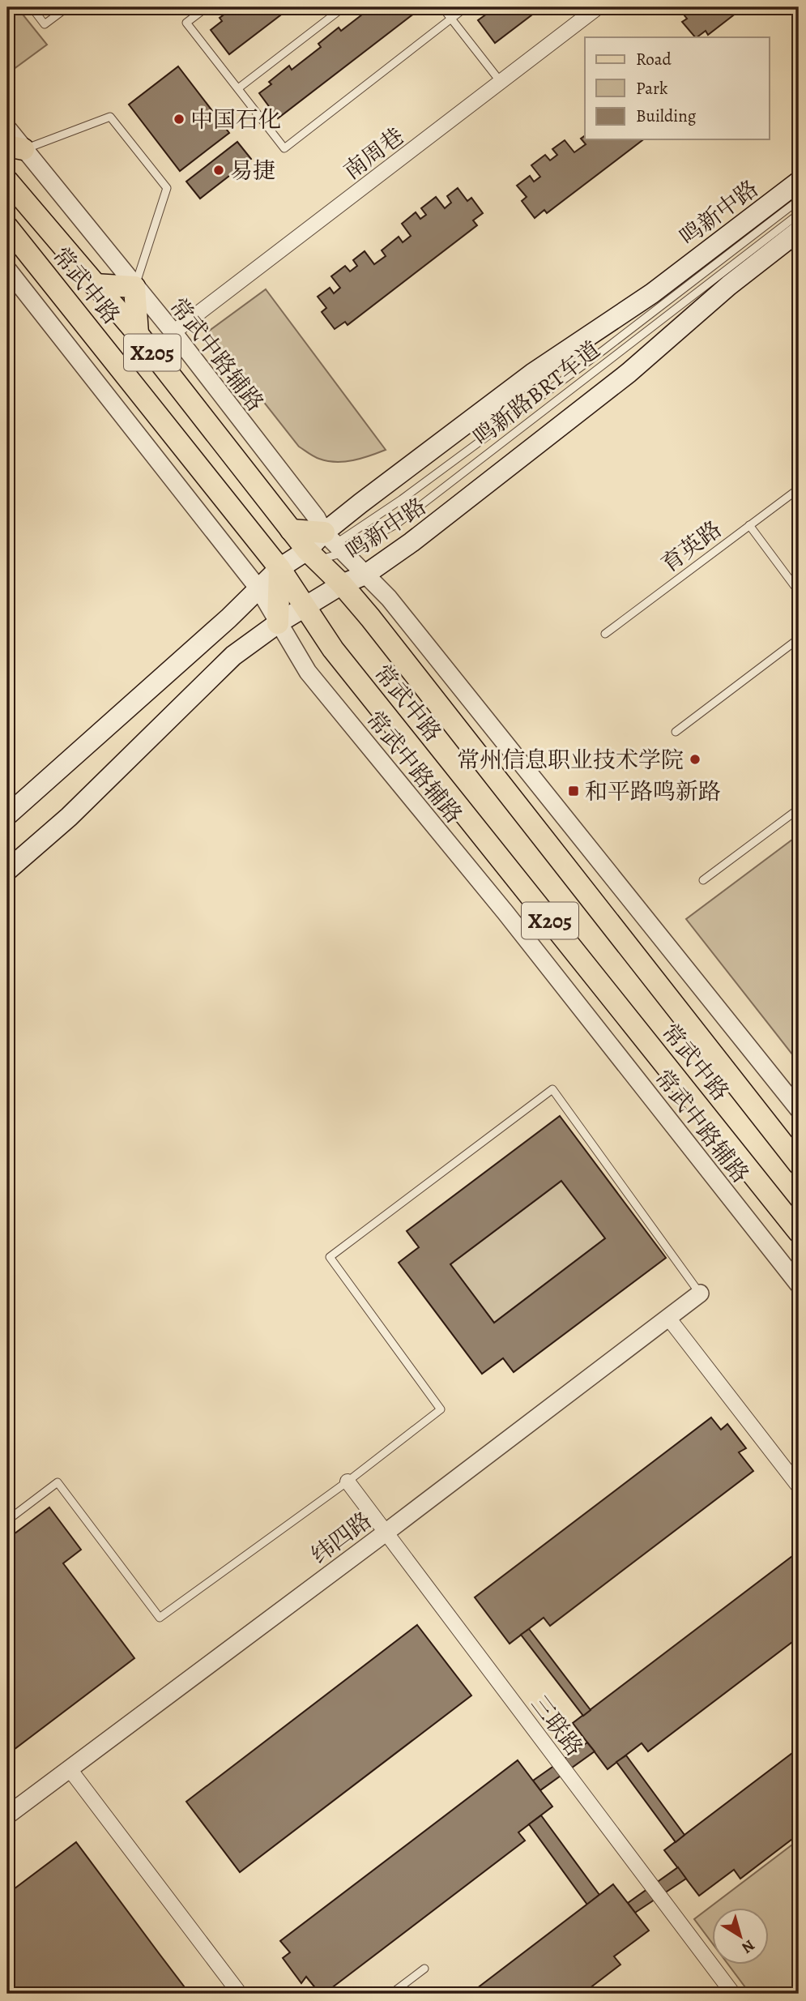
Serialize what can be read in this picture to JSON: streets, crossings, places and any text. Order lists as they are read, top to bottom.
{
  "streets": {
    "main road": ["鸣新中路", "常武中路", "X205"],
    "street": [
      "南周巷",
      "常武中路辅路",
      "纬四路",
      "三联路"
    ],
    "lane": ["鸣新路BRT车道", "育英路"]
  },
  "crossings": [
    ["南周巷", "常武中路辅路"],
    ["鸣新中路", "常武中路"],
    ["鸣新中路", "常武中路辅路"],
    ["鸣新中路", "鸣新路BRT车道"],
    ["常武中路", "鸣新路BRT车道"],
    ["常武中路辅路", "鸣新路BRT车道"],
    ["纬四路", "三联路"]
  ],
  "places": {
    "other": ["中国石化", "易捷", "常州信息职业技术学院"],
    "transit": ["和平路鸣新路"]
  },
  "legend": ["Road", "Park", "Building"],
  "north": "bottom right"
}
